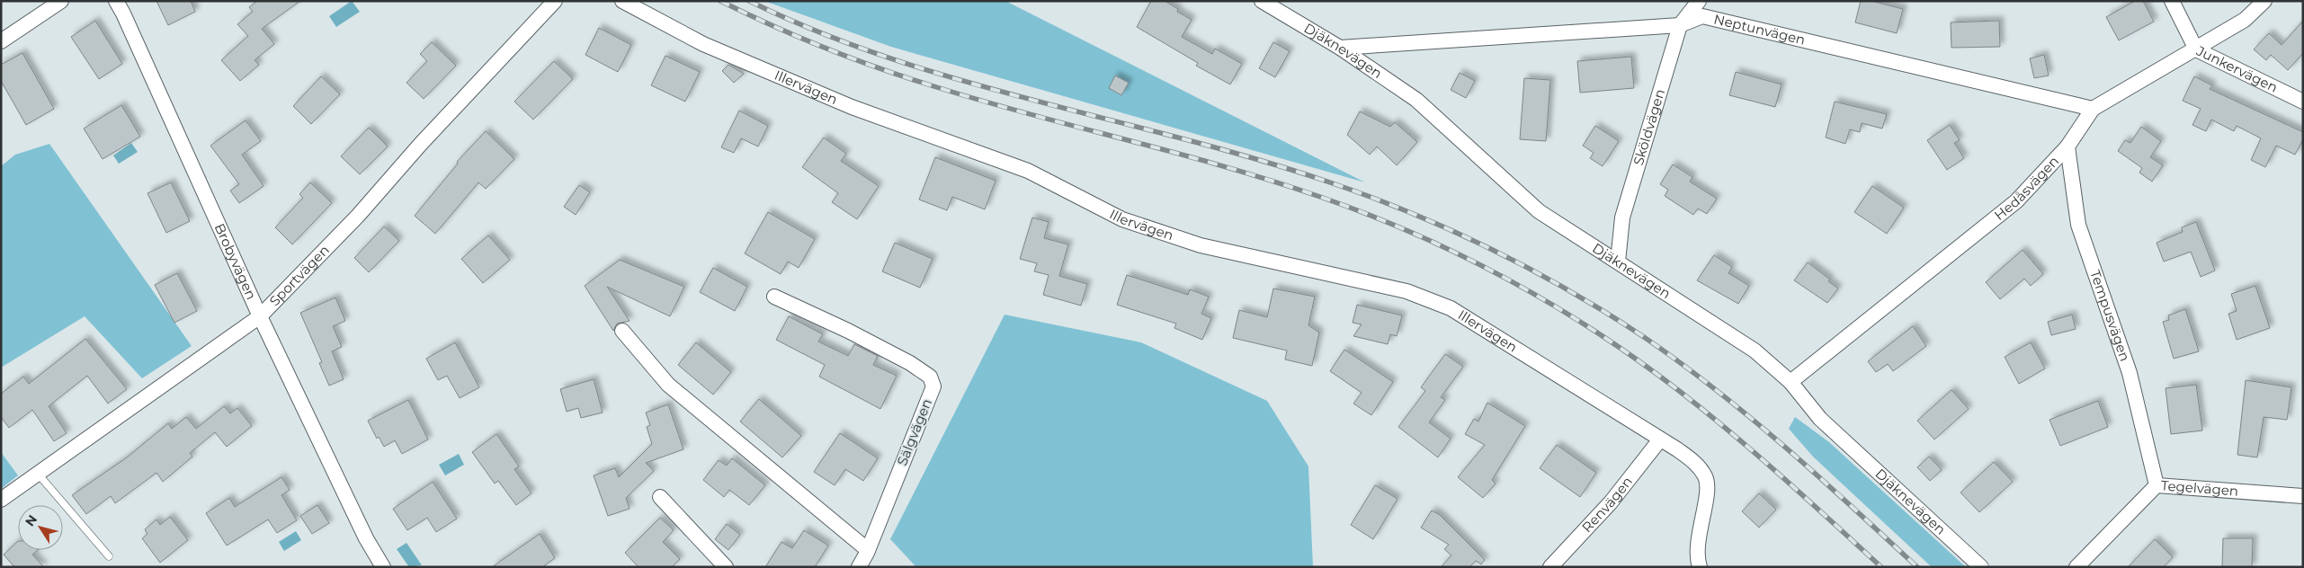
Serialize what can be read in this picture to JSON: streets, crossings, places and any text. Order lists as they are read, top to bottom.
{
  "streets": {
    "street": [
      "Neptunvägen",
      "Djäknevägen",
      "Junkervägen",
      "Illervägen",
      "Sköldvägen",
      "Hedåsvägen",
      "Brobyvägen",
      "Sportvägen",
      "Tempusvägen",
      "Sälgvägen",
      "Tegelvägen",
      "Renvägen"
    ]
  },
  "crossings": [
    ["Neptunvägen", "Djäknevägen"],
    ["Neptunvägen", "Sköldvägen"],
    ["Neptunvägen", "Hedåsvägen"],
    ["Djäknevägen", "Sköldvägen"],
    ["Djäknevägen", "Hedåsvägen"],
    ["Junkervägen", "Hedåsvägen"],
    ["Illervägen", "Renvägen"],
    ["Hedåsvägen", "Tempusvägen"],
    ["Brobyvägen", "Sportvägen"],
    ["Tempusvägen", "Tegelvägen"]
  ],
  "north": "top left"
}
